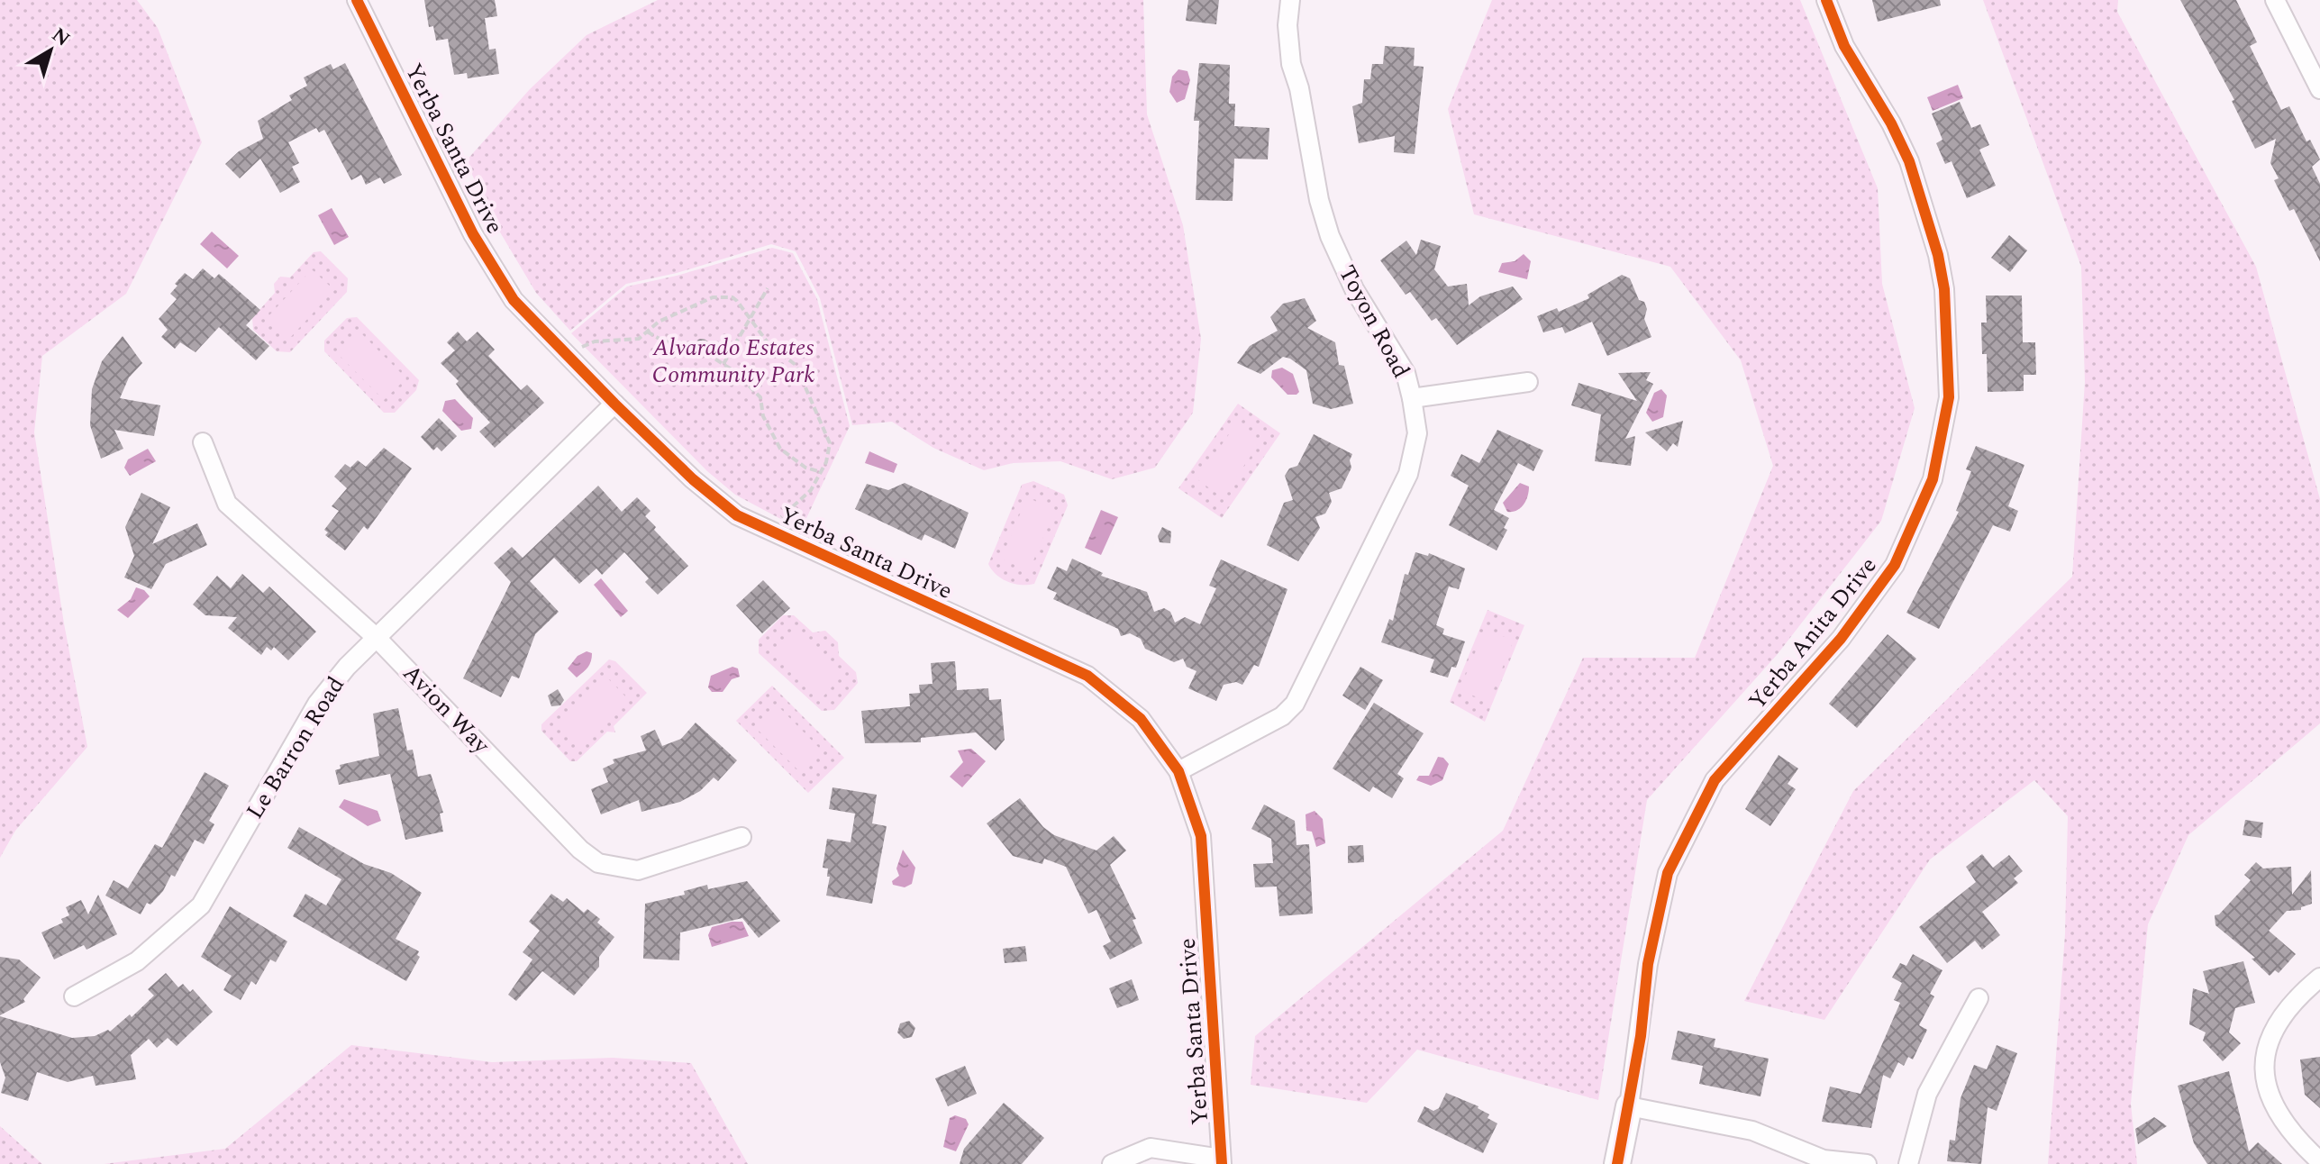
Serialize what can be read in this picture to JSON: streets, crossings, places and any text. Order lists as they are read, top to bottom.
{
  "streets": {
    "street": [
      "Yerba Santa Drive",
      "Toyon Road",
      "Yerba Anita Drive",
      "Avion Way",
      "Le Barron Road"
    ]
  },
  "crossings": [
    ["Yerba Santa Drive", "Toyon Road"],
    ["Yerba Santa Drive", "Le Barron Road"],
    ["Avion Way", "Le Barron Road"]
  ],
  "parks": ["Alvarado Estates Community Park"],
  "north": "top right"
}
